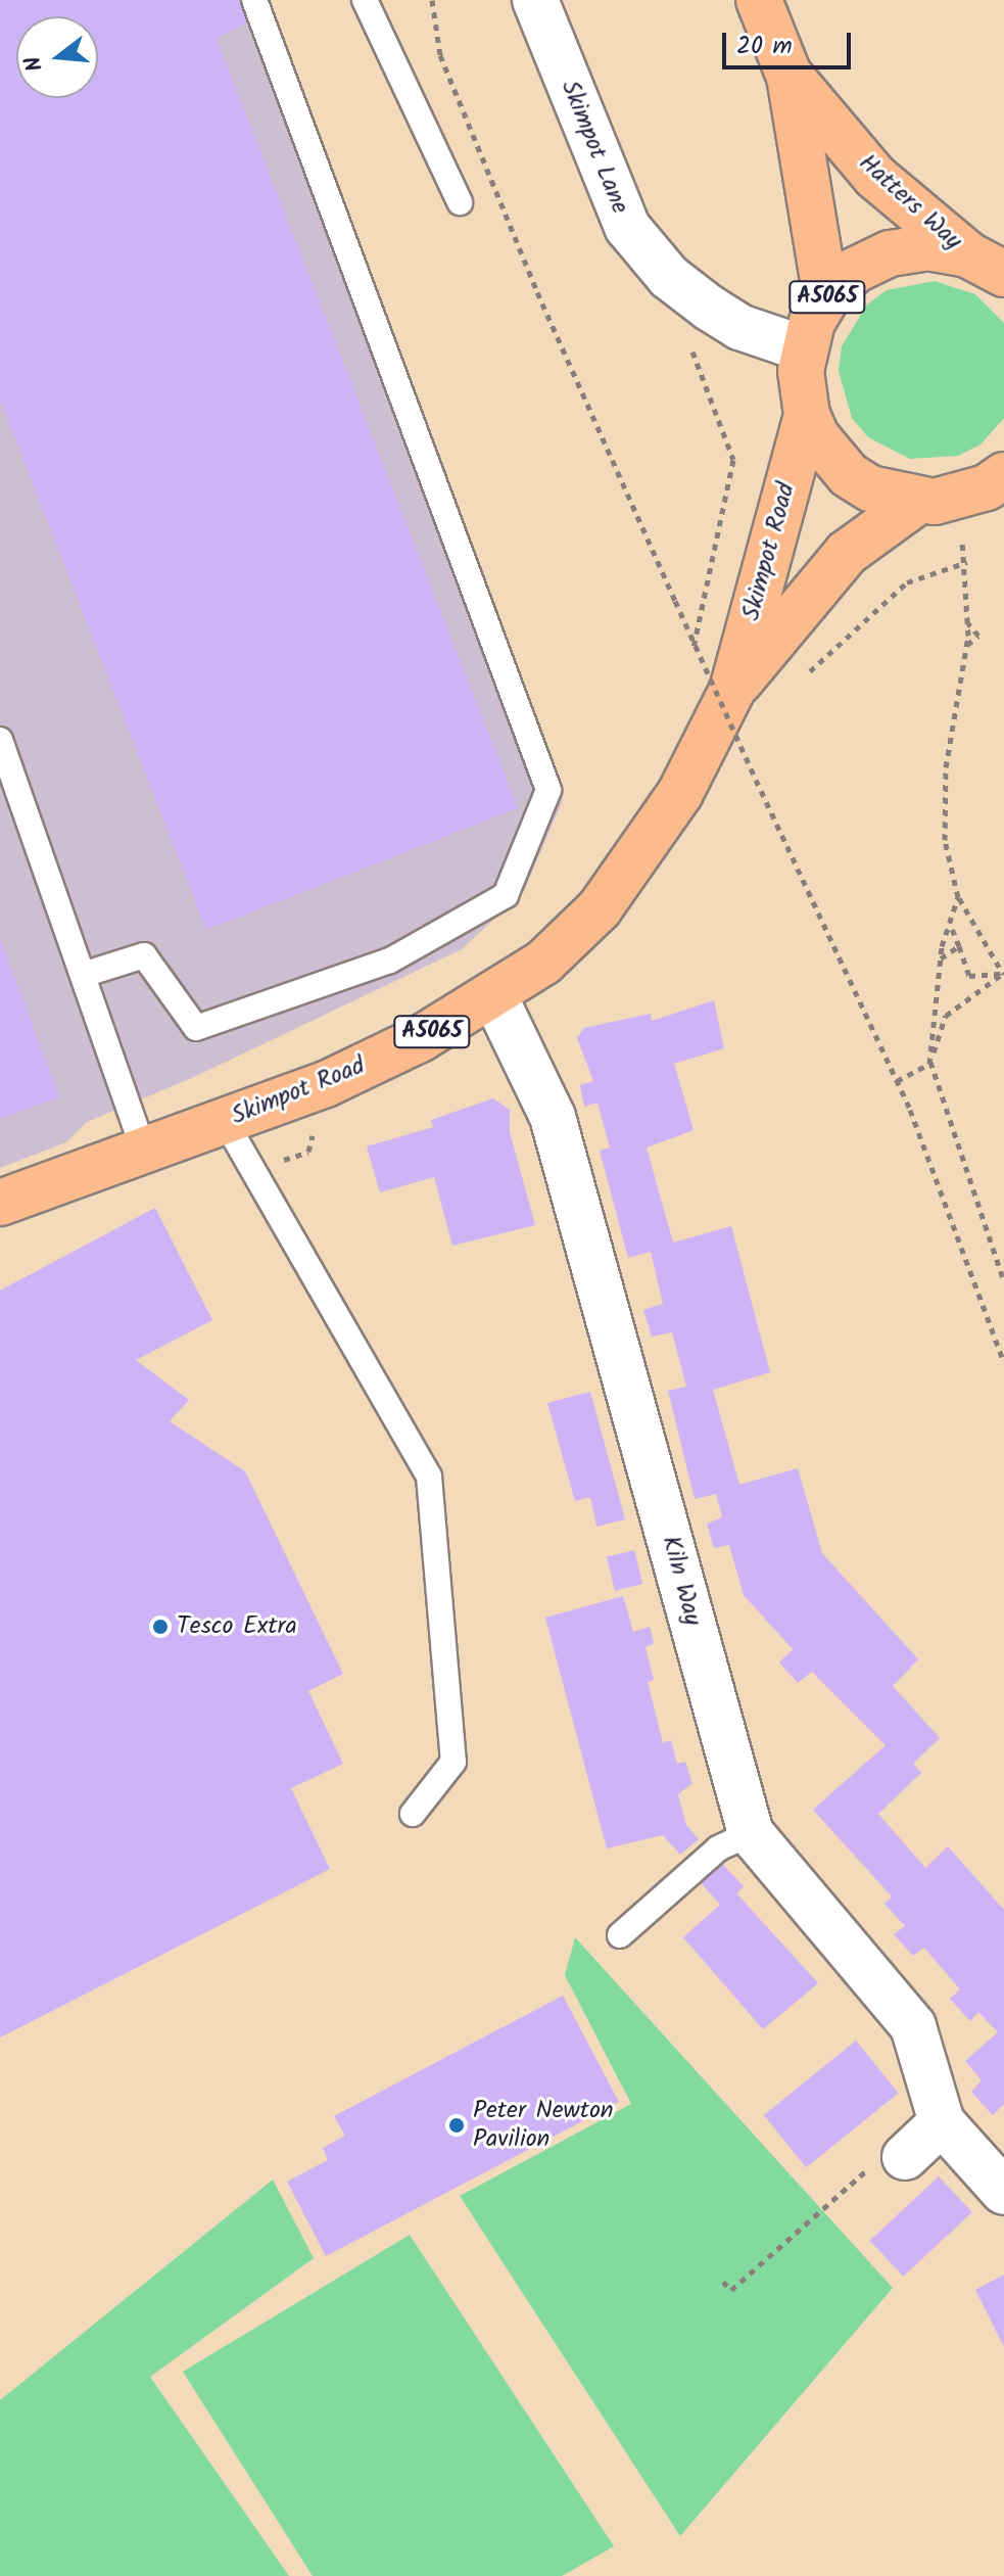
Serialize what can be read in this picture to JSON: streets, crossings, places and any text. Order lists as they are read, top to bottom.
{
  "streets": {
    "main road": ["Hatters Way", "A5065", "Skimpot Road"],
    "street": ["Skimpot Lane", "Kiln Way"]
  },
  "crossings": [
    ["Skimpot Lane", "A5065"],
    ["Hatters Way", "A5065"],
    ["A5065", "Skimpot Road"],
    ["Skimpot Road", "Kiln Way"]
  ],
  "places": ["Tesco Extra", "Peter Newton Pavilion"],
  "scale_bar": "20 m",
  "north": "left"
}
